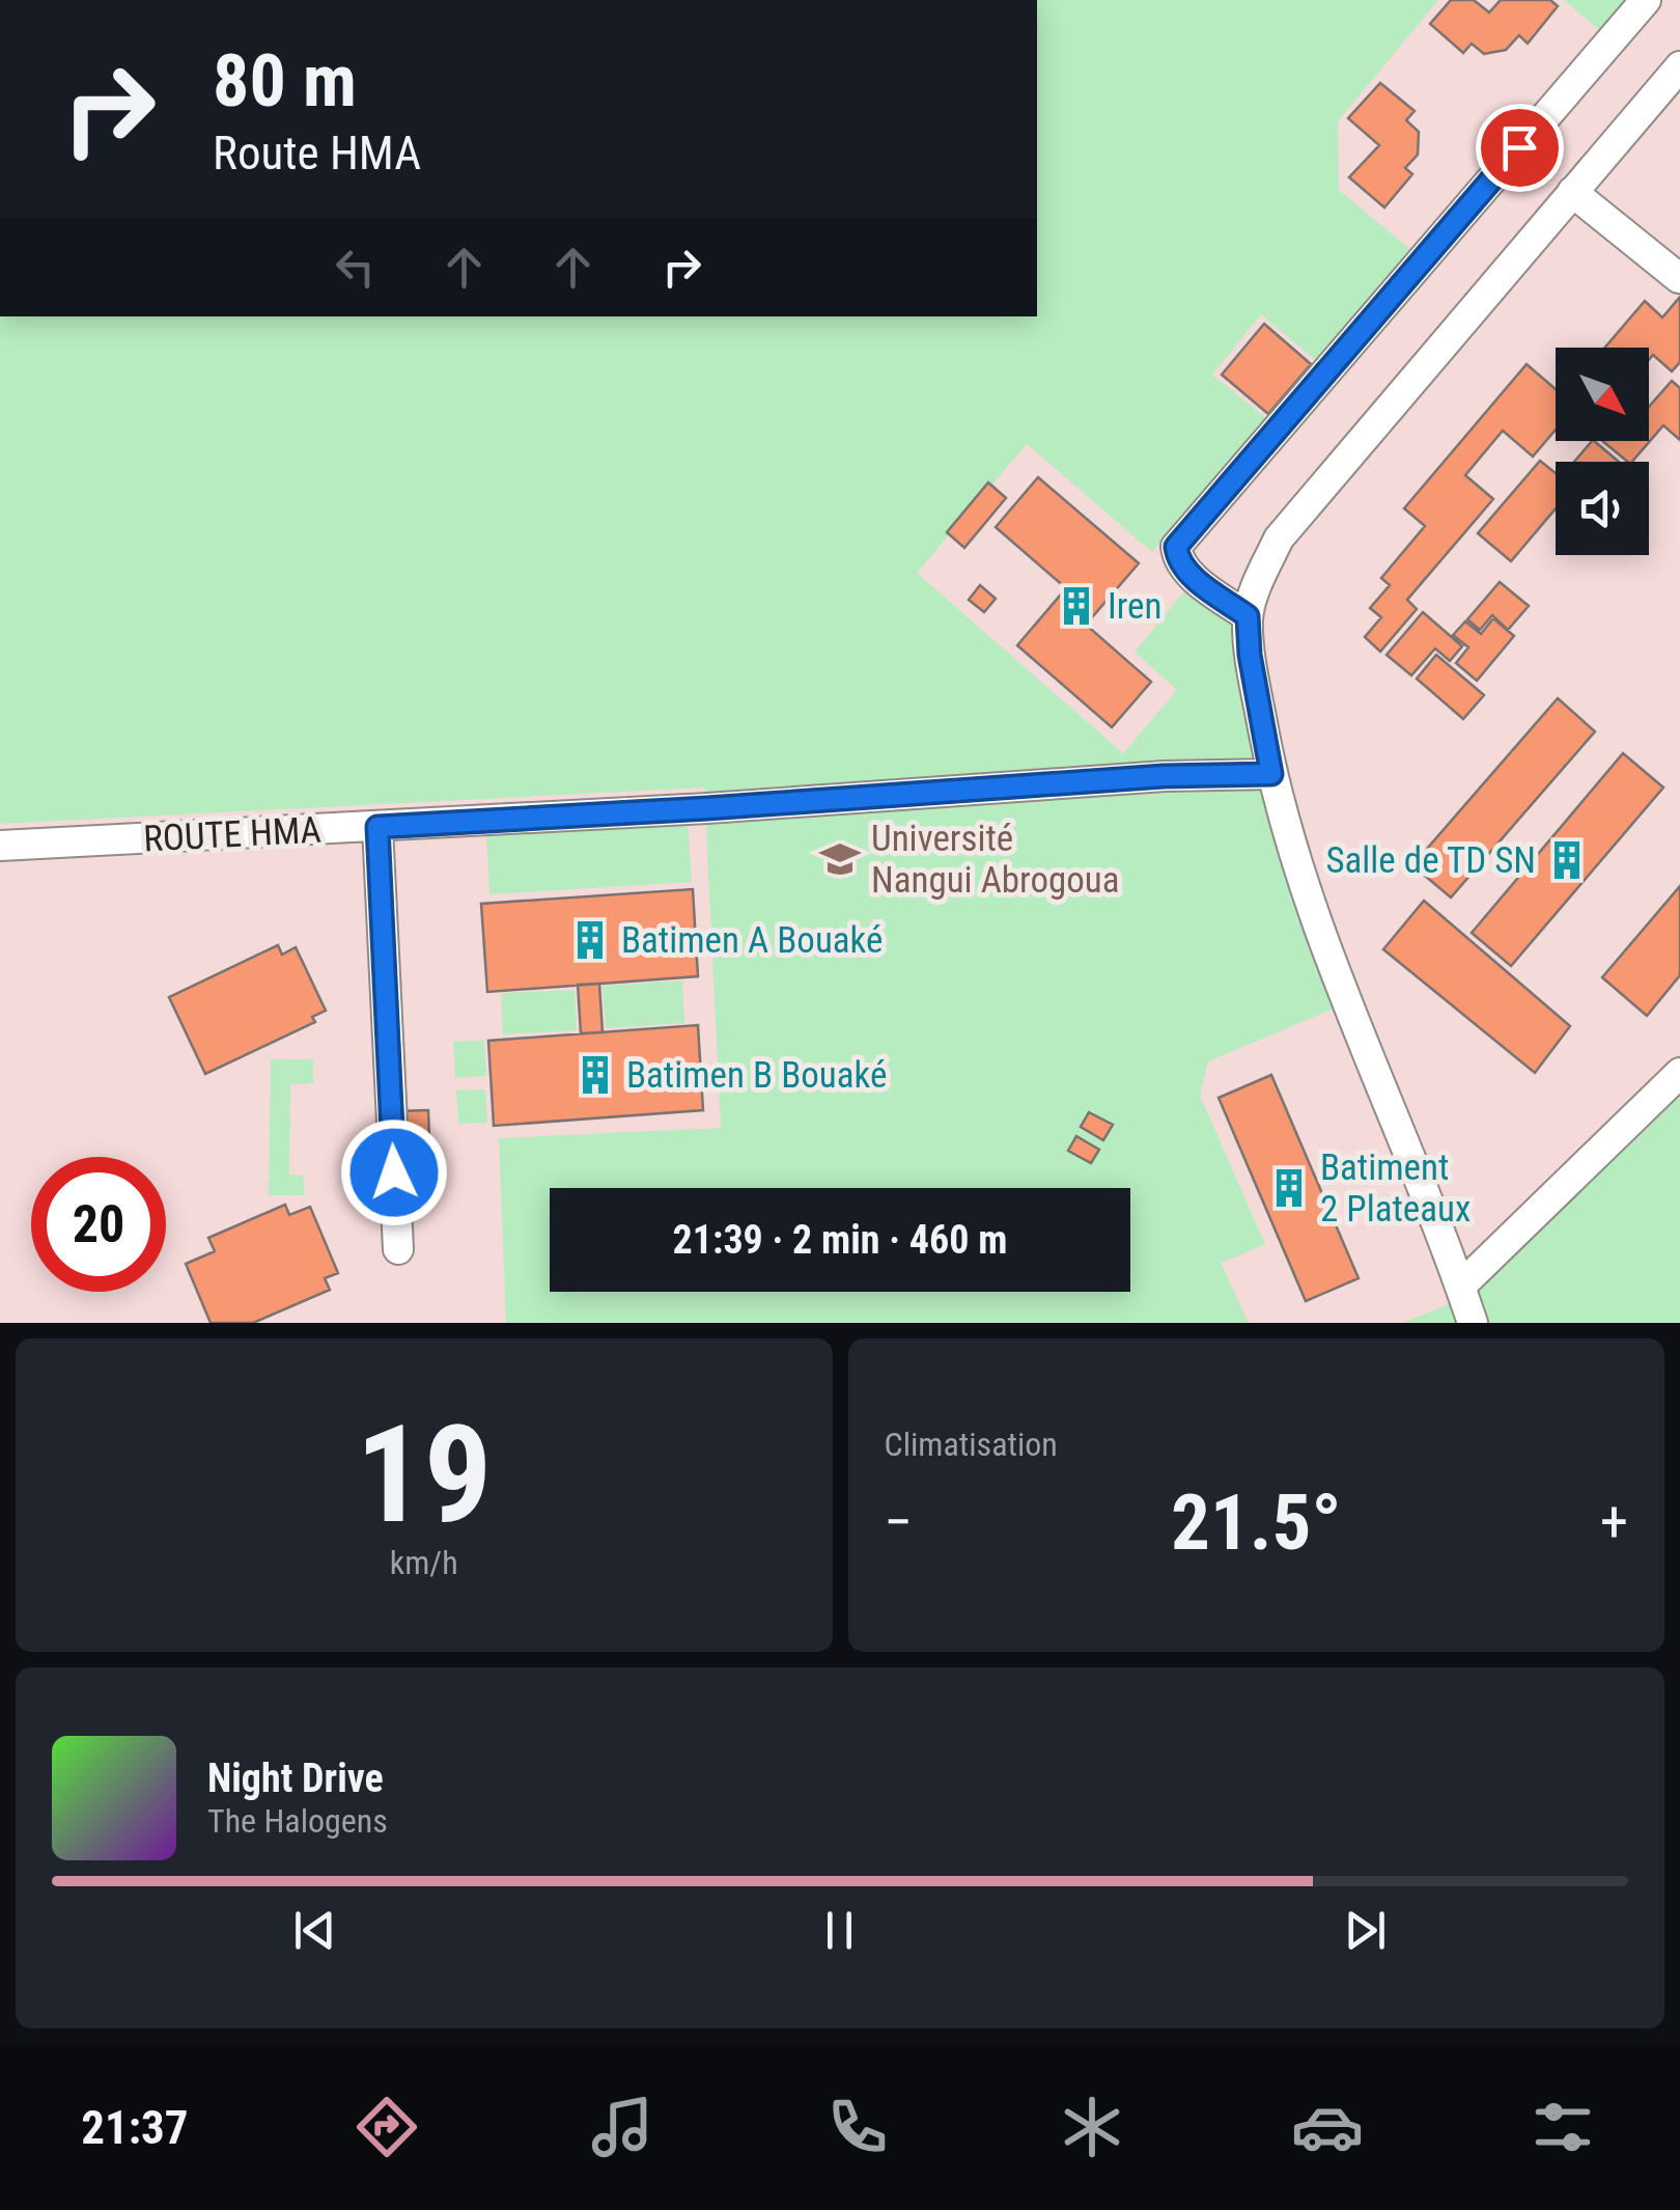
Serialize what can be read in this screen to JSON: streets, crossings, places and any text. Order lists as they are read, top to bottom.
{
  "streets": {
    "lane": ["ROUTE HMA"]
  },
  "places": {
    "building": [
      "Iren",
      "Salle de TD SN",
      "Batimen A Bouaké",
      "Batimen B Bouaké",
      "Batiment 2 Plateaux"
    ],
    "school or university": ["Université Nangui Abrogoua"]
  },
  "north": "bottom right",
  "page": {
    "turn": ["80 m", "Route HMA"],
    "limit": "20",
    "trip": "21:39 · 2 min · 460 m",
    "tile": [
      ["19", "km/h"],
      "Climatisation"
    ],
    "heat": ["−", "21.5°", "+"],
    "song": ["Night Drive", "The Halogens"],
    "tabs": "21:37"
  }
}
